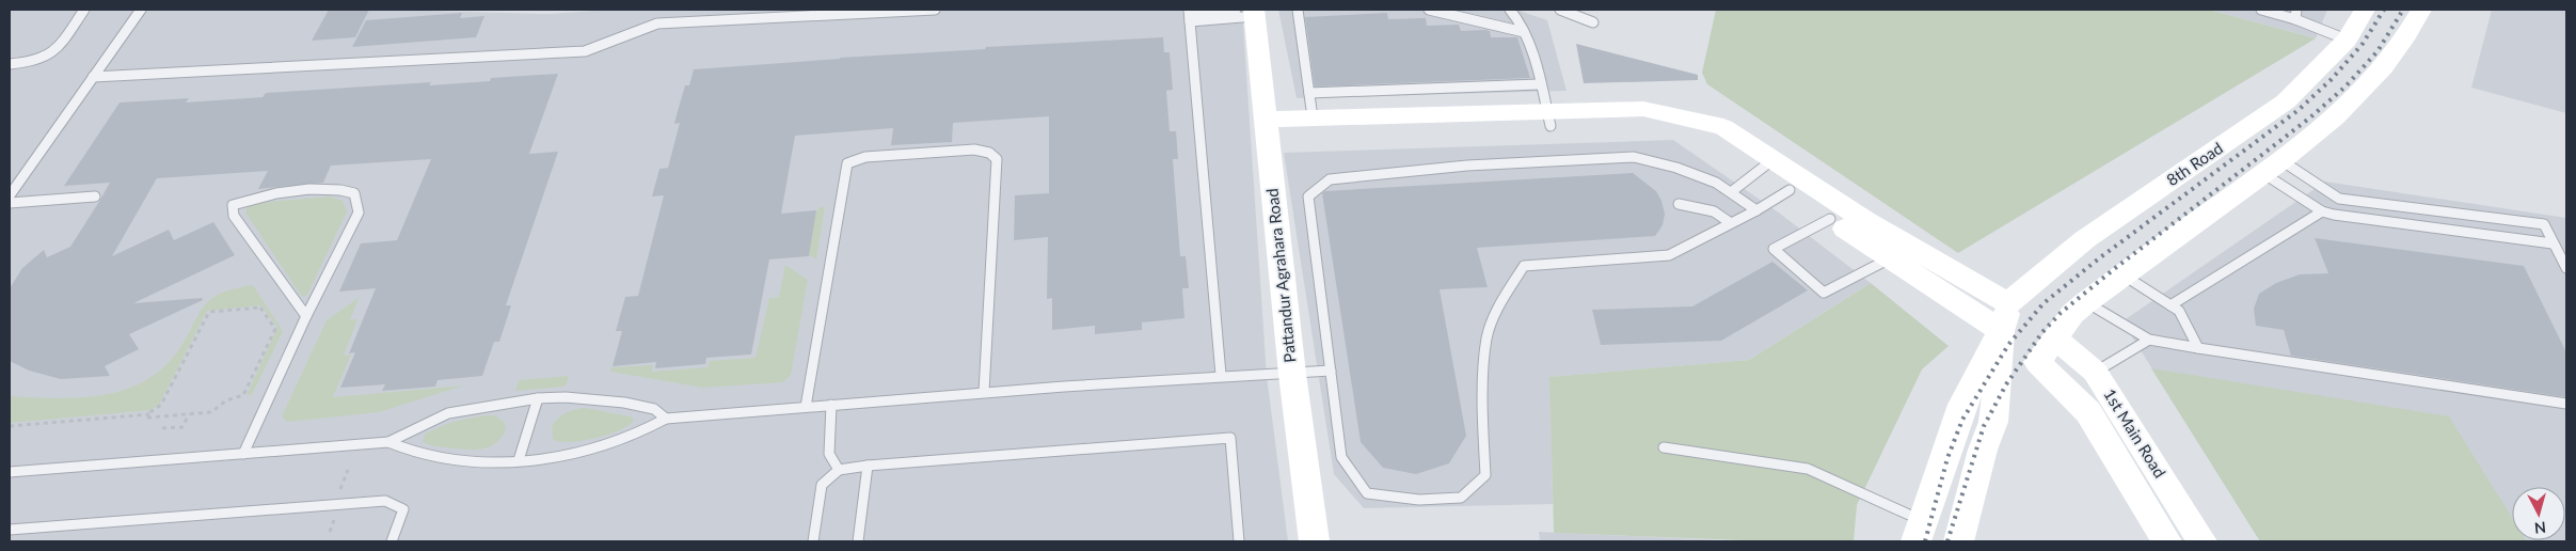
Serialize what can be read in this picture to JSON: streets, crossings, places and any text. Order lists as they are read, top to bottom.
{
  "streets": {
    "main road": ["8th Road", "Pattandur Agrahara Road", "1st Main Road"]
  },
  "north": "bottom"
}
